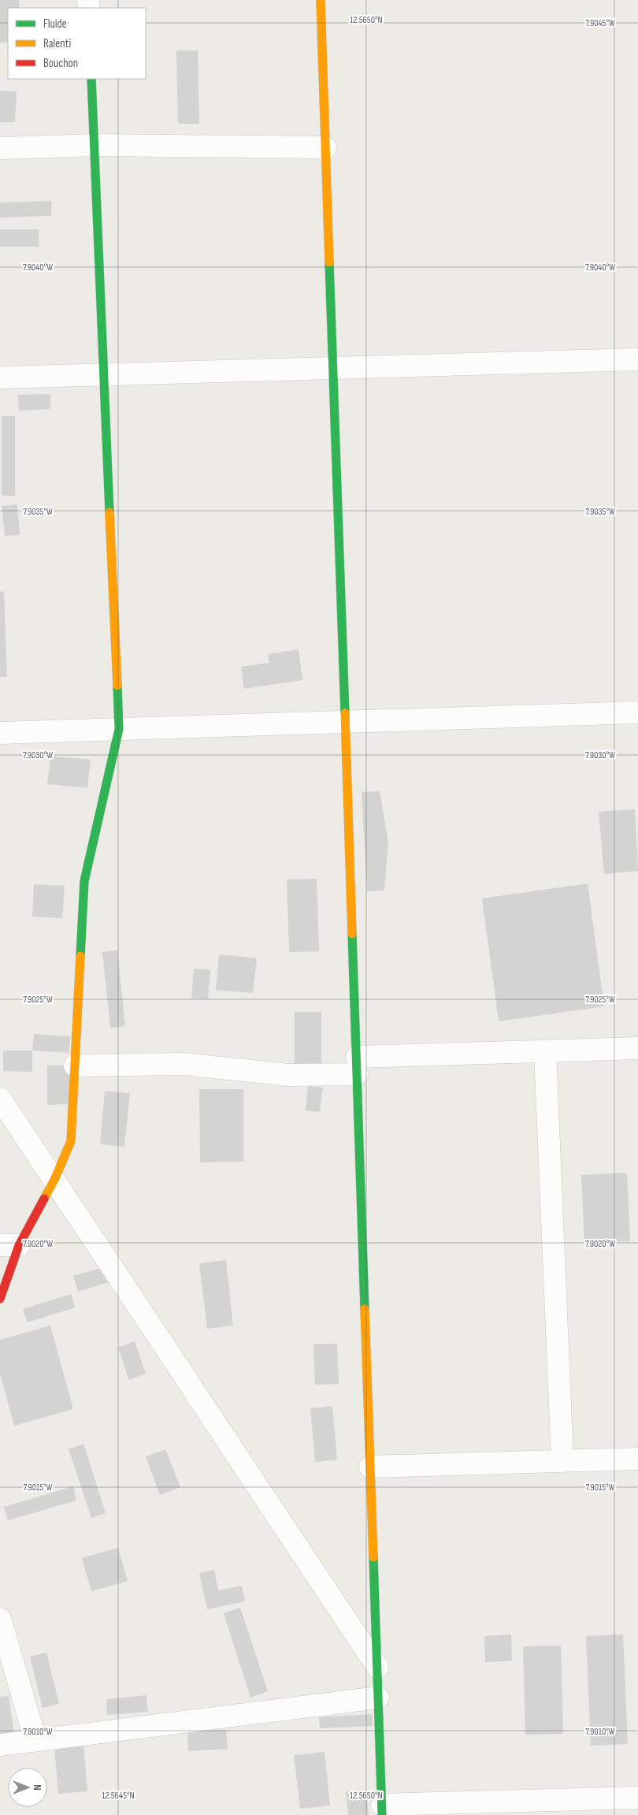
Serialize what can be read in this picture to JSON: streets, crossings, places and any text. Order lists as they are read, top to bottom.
{
  "legend": ["Fluide", "Ralenti", "Bouchon"],
  "north": "right",
  "coordinates": [
    "12.5650°N",
    "7.9045°W",
    "7.9040°W",
    "7.9035°W",
    "7.9030°W",
    "7.9025°W",
    "7.9020°W",
    "7.9015°W",
    "7.9010°W",
    "12.5645°N"
  ]
}
